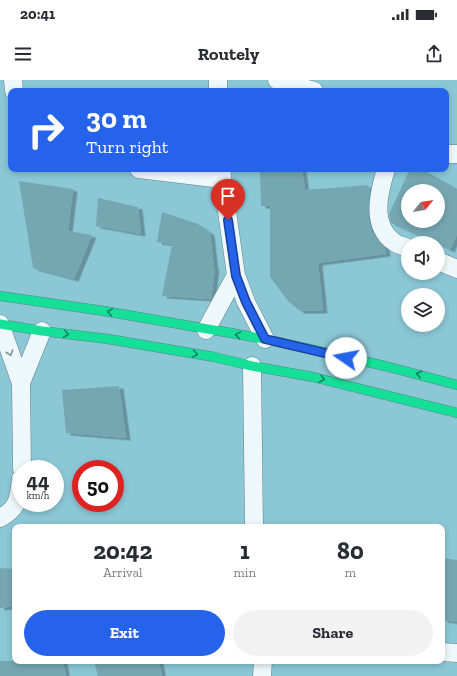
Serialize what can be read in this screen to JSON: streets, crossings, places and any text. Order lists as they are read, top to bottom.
{
  "north": "top right",
  "page": {
    "status": "20:41",
    "header": "Routely",
    "turn": ["30 m", "Turn right"],
    "speed": "44 km/h",
    "limit": "50",
    "eta": [
      "20:42",
      "Arrival",
      "1",
      "min",
      "80",
      "m"
    ],
    "buttons": ["Exit", "Share"]
  }
}
